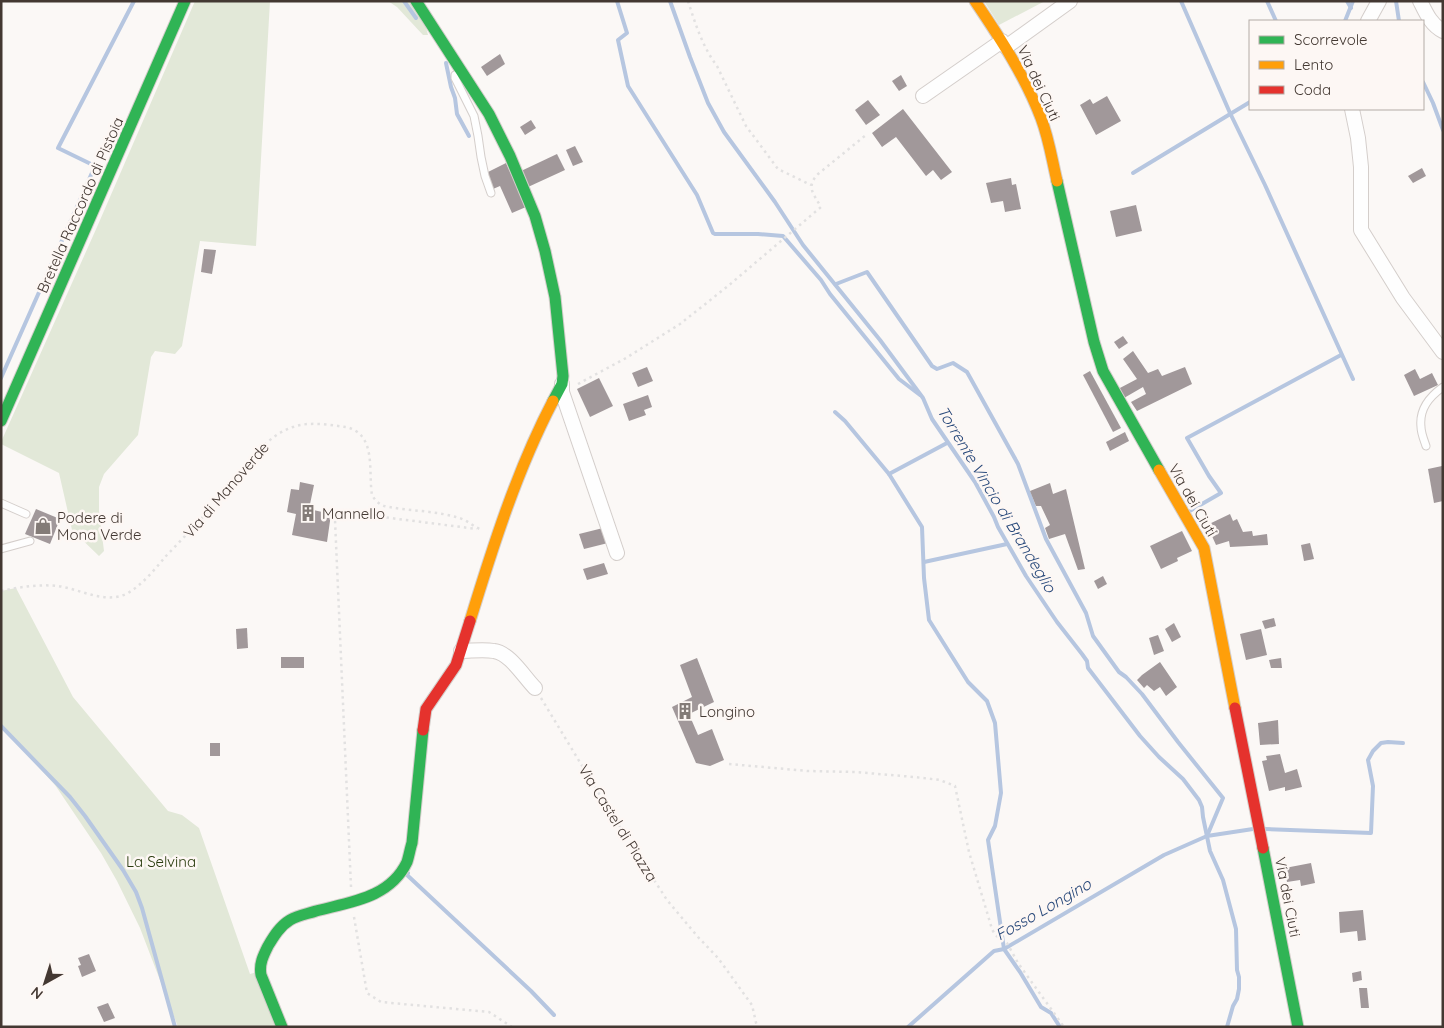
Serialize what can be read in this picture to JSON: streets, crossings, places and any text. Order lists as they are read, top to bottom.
{
  "streets": {
    "street": ["Via dei Ciuti", "Bretella Raccordo di Pistoia"],
    "path": ["Via di Manoverde", "Via Castel di Piazza"]
  },
  "water": ["Torrente Vincio di Brandeglio", "Fosso Longino"],
  "parks": ["La Selvina"],
  "places": {
    "building": ["Mannello", "Longino"],
    "shop": ["Podere di Mona Verde"]
  },
  "legend": ["Scorrevole", "Lento", "Coda"],
  "north": "bottom left"
}
